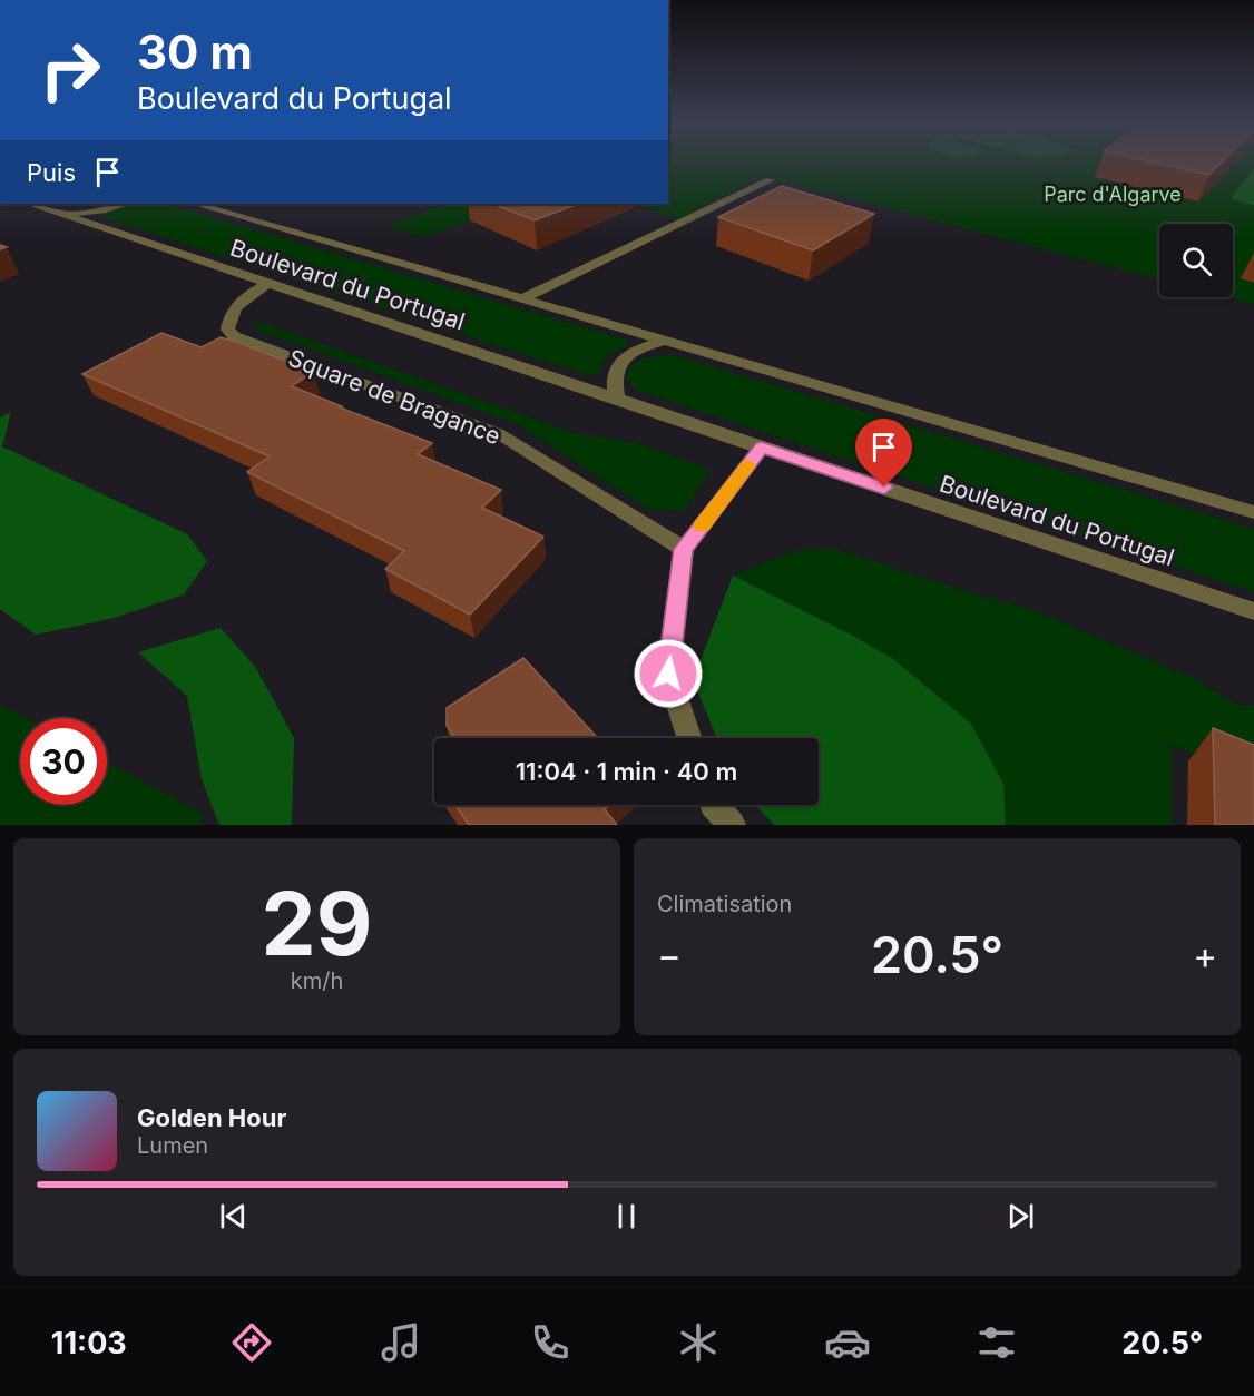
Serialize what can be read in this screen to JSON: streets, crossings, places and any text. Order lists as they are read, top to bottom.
{
  "streets": {
    "street": ["Boulevard du Portugal", "Square de Bragance"]
  },
  "crossings": [
    ["Boulevard du Portugal", "Square de Bragance"]
  ],
  "parks": ["Parc d'Algarve"],
  "page": {
    "turn": ["30 m", "Boulevard du Portugal"],
    "then": "Puis",
    "limit": "30",
    "trip": "11:04 · 1 min · 40 m",
    "tile": [
      ["29", "km/h"],
      "Climatisation"
    ],
    "heat": ["−", "20.5°", "+"],
    "song": ["Golden Hour", "Lumen"],
    "tabs": ["11:03", "20.5°"]
  }
}
